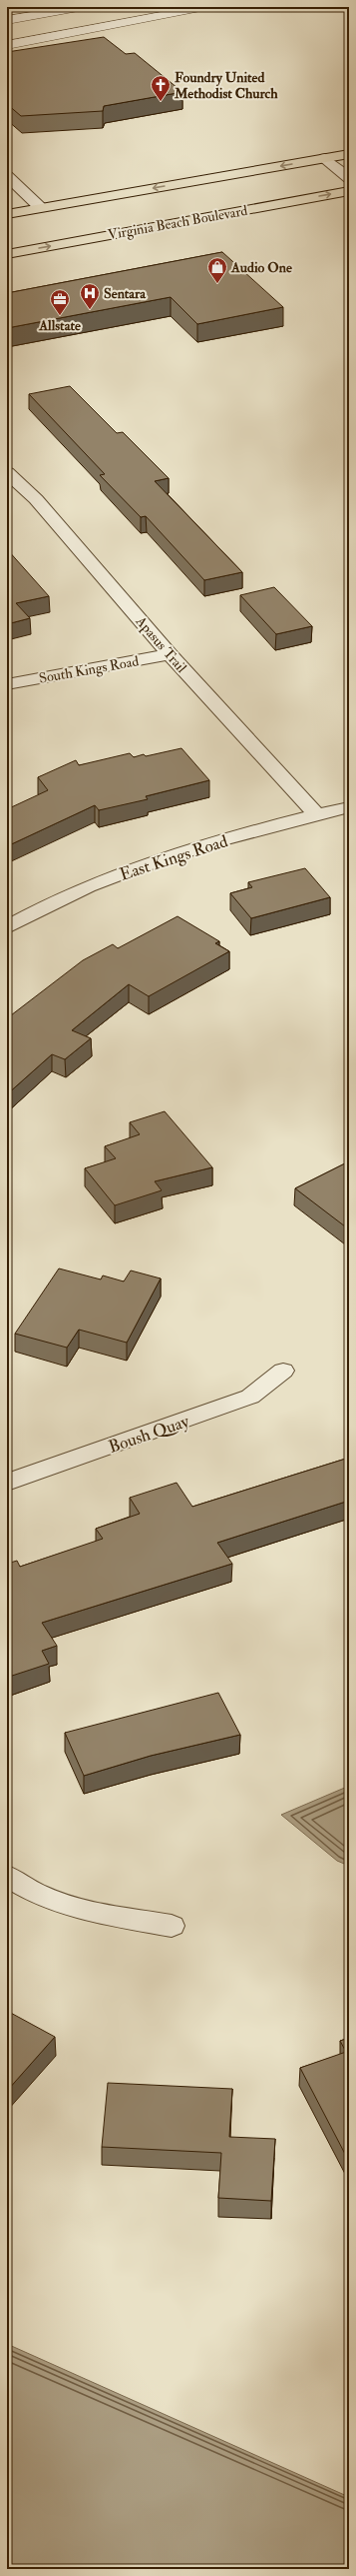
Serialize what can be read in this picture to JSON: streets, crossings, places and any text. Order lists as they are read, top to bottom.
{
  "streets": {
    "main road": ["Virginia Beach Boulevard"],
    "street": [
      "Apasus Trail",
      "South Kings Road",
      "East Kings Road",
      "Boush Quay"
    ]
  },
  "crossings": [
    ["Apasus Trail", "South Kings Road"],
    ["Apasus Trail", "East Kings Road"]
  ],
  "places": {
    "church": ["Foundry United Methodist Church"],
    "shop": ["Audio One"],
    "hospital": ["Sentara"],
    "office": ["Allstate"]
  }
}
